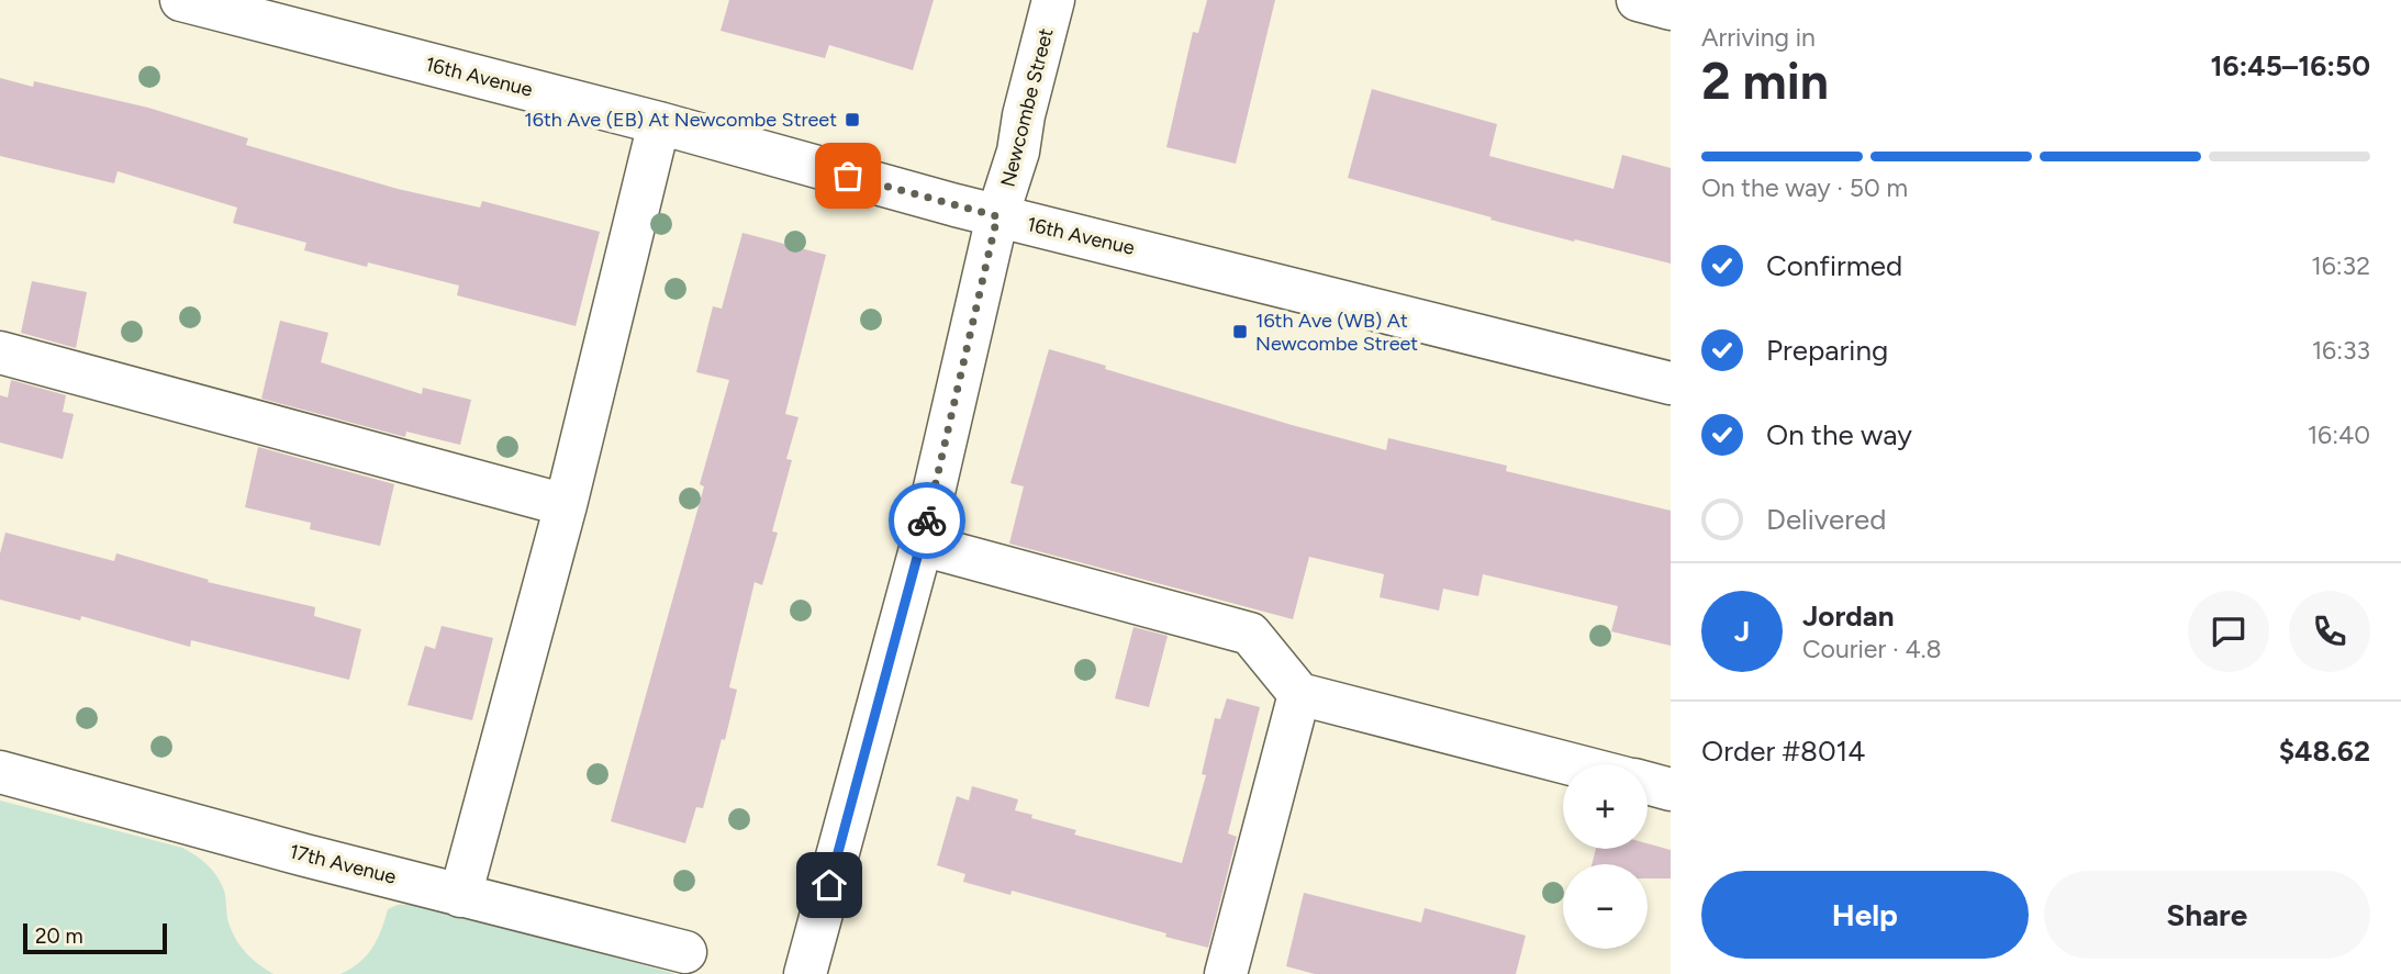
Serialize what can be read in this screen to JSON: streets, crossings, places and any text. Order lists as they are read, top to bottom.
{
  "streets": {
    "street": ["16th Avenue", "Newcombe Street", "17th Avenue"]
  },
  "crossings": [
    ["16th Avenue", "Newcombe Street"]
  ],
  "places": {
    "transit": ["16th Ave (EB) At Newcombe Street", "16th Ave (WB) At Newcombe Street"]
  },
  "scale_bar": "20 m",
  "page": {
    "heading": ["2 min", "Arriving in", "16:45–16:50"],
    "panel": [
      "Jordan",
      "Courier · 4.8",
      "Order #8014",
      "$48.62"
    ],
    "bar": "On the way · 50 m",
    "list": [
      ["Confirmed", "16:32"],
      ["Preparing", "16:33"],
      ["On the way", "16:40"],
      "Delivered"
    ],
    "round": "J",
    "map_buttons": ["+", "−"],
    "buttons": ["Help", "Share"],
    "scale": "20 m"
  }
}
